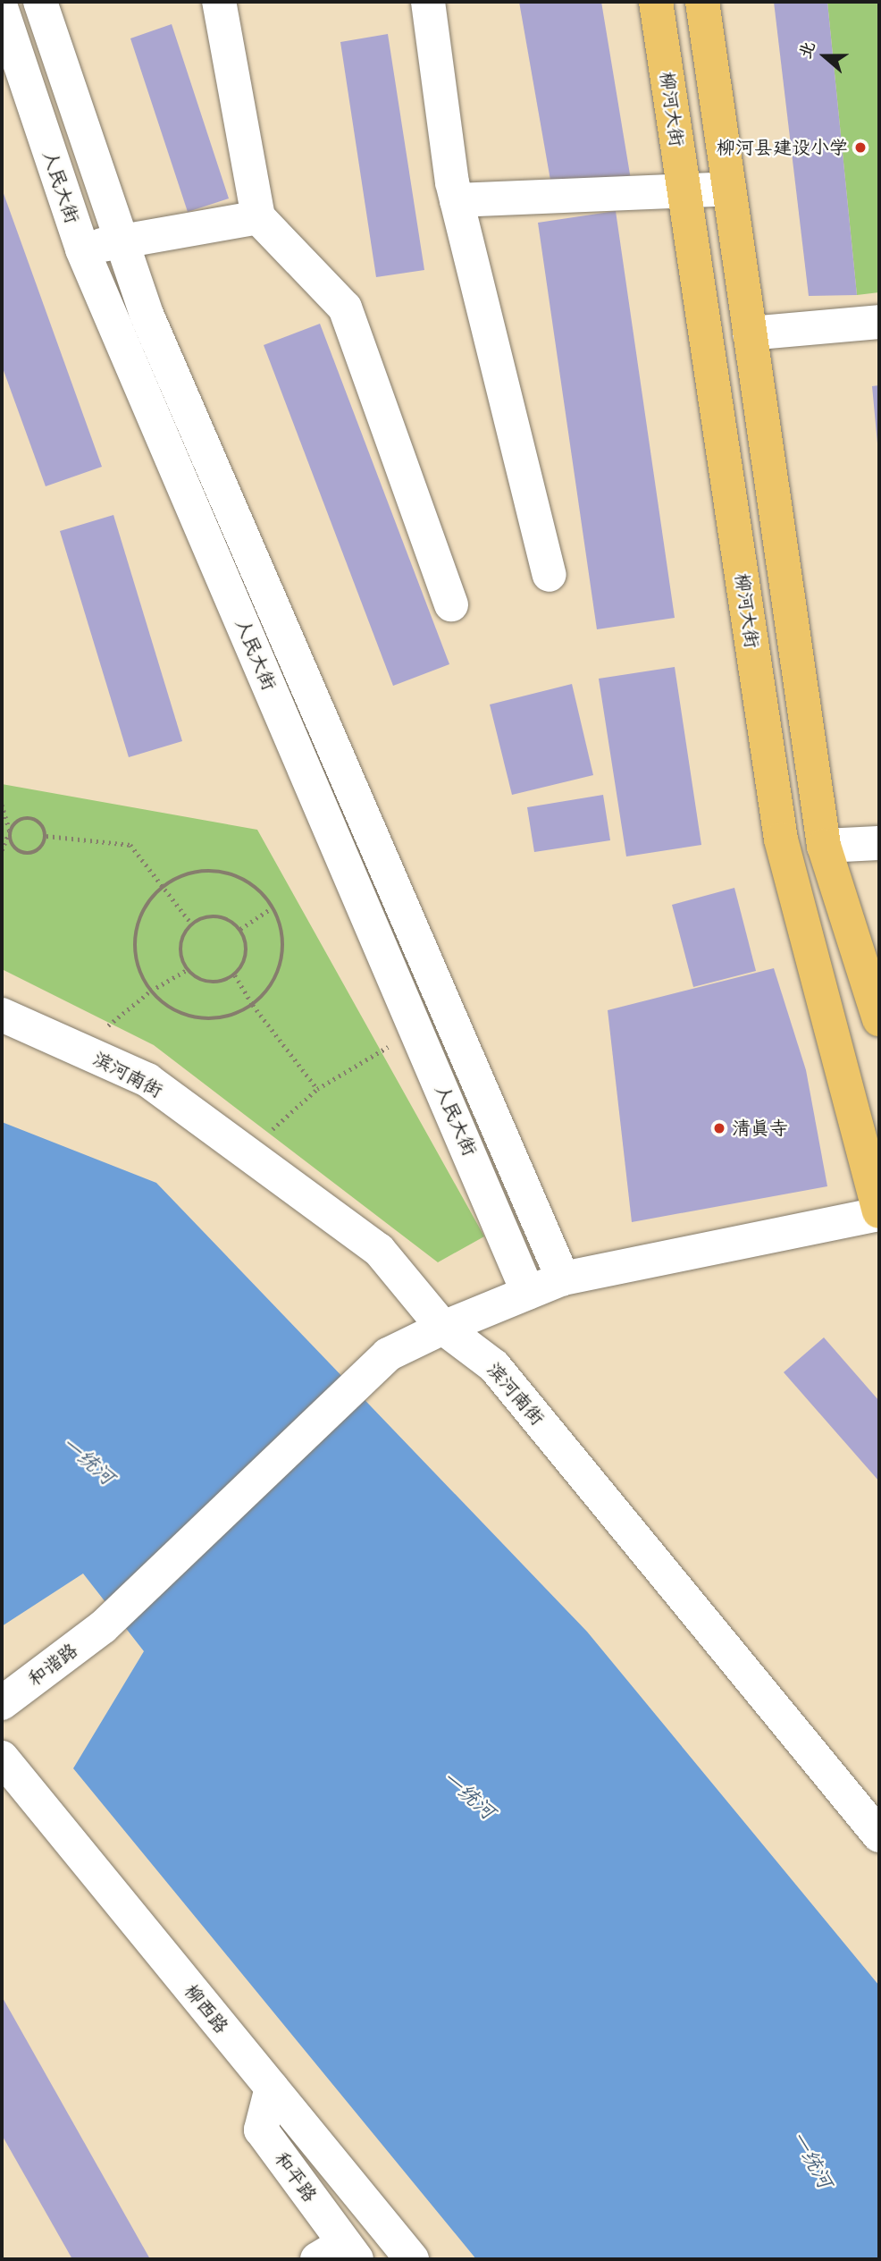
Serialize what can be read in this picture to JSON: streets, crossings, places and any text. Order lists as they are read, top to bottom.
{
  "streets": {
    "main road": ["柳河大街"],
    "street": [
      "人民大街",
      "滨河南街",
      "和谐路",
      "柳西路",
      "和平路"
    ]
  },
  "crossings": [
    ["柳河大街", "和谐路"],
    ["人民大街", "和谐路"],
    ["滨河南街", "和谐路"],
    ["柳西路", "和平路"]
  ],
  "water": ["一统河"],
  "places": ["柳河县建设小学", "清真寺"],
  "north": "left"
}
